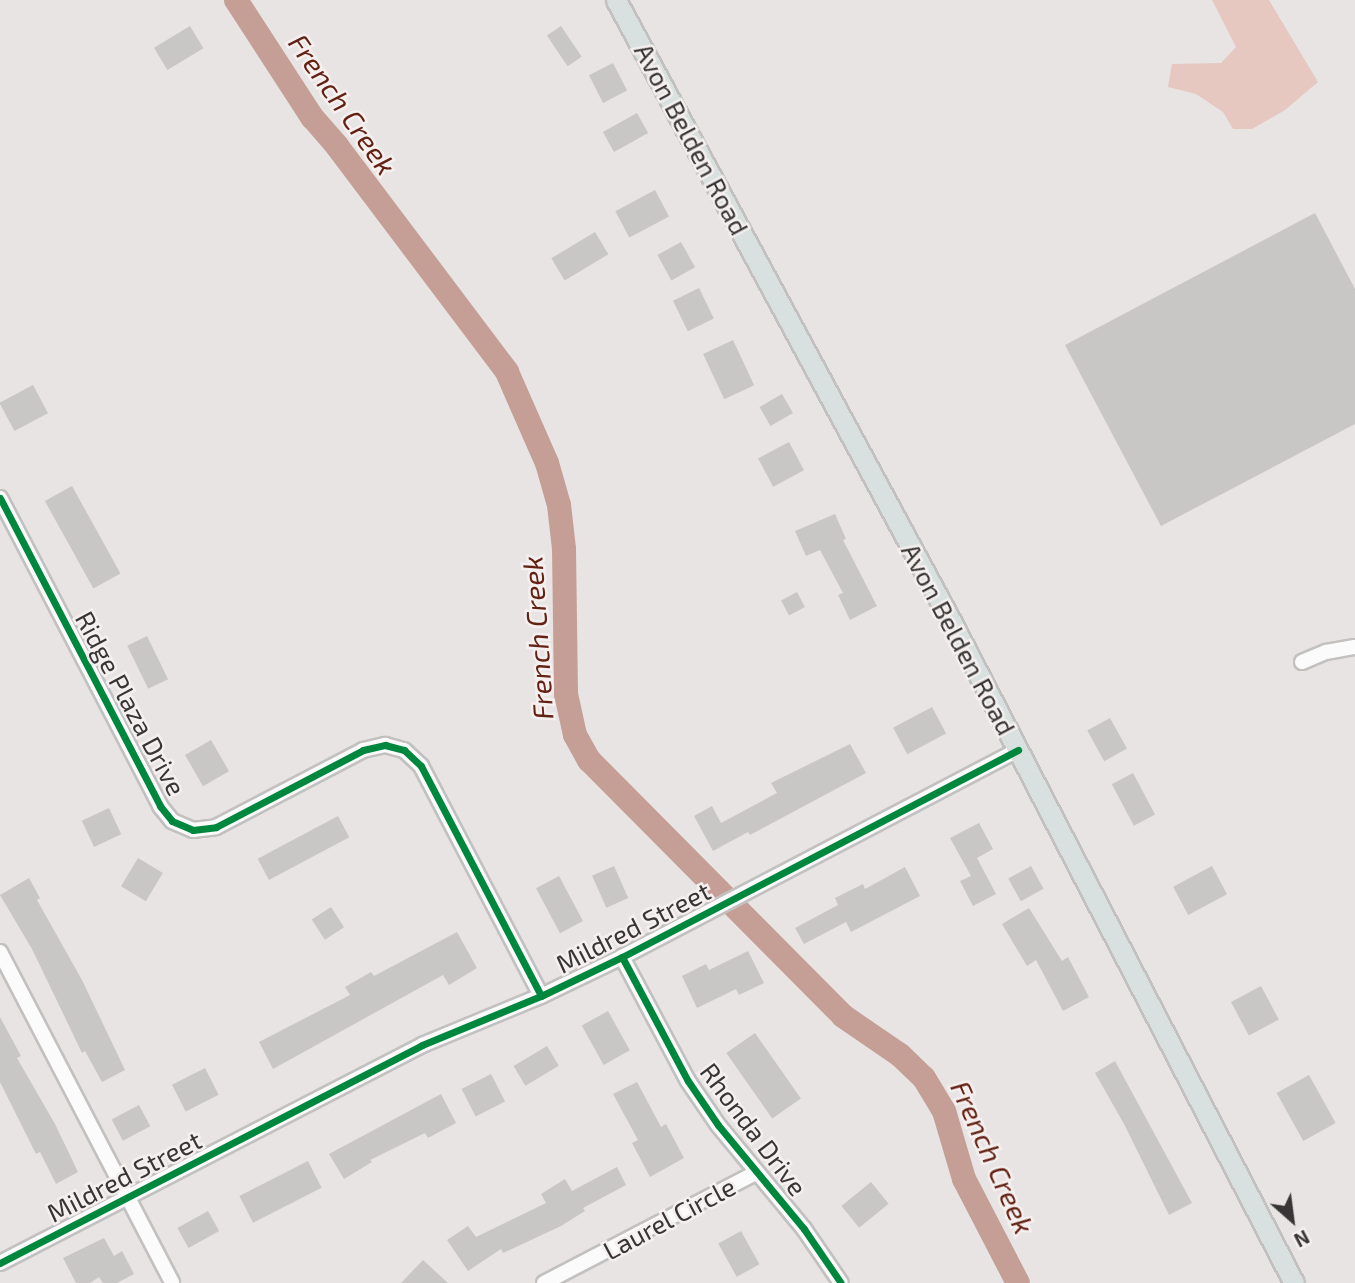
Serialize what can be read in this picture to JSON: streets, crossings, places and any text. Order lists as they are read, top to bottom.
{
  "streets": {
    "main road": ["Avon Belden Road"],
    "street": [
      "Ridge Plaza Drive",
      "Mildred Street",
      "Rhonda Drive",
      "Laurel Circle"
    ]
  },
  "crossings": [
    ["Avon Belden Road", "Mildred Street"],
    ["Ridge Plaza Drive", "Mildred Street"],
    ["Mildred Street", "Rhonda Drive"],
    ["Rhonda Drive", "Laurel Circle"]
  ],
  "water": ["French Creek"],
  "north": "bottom right"
}
